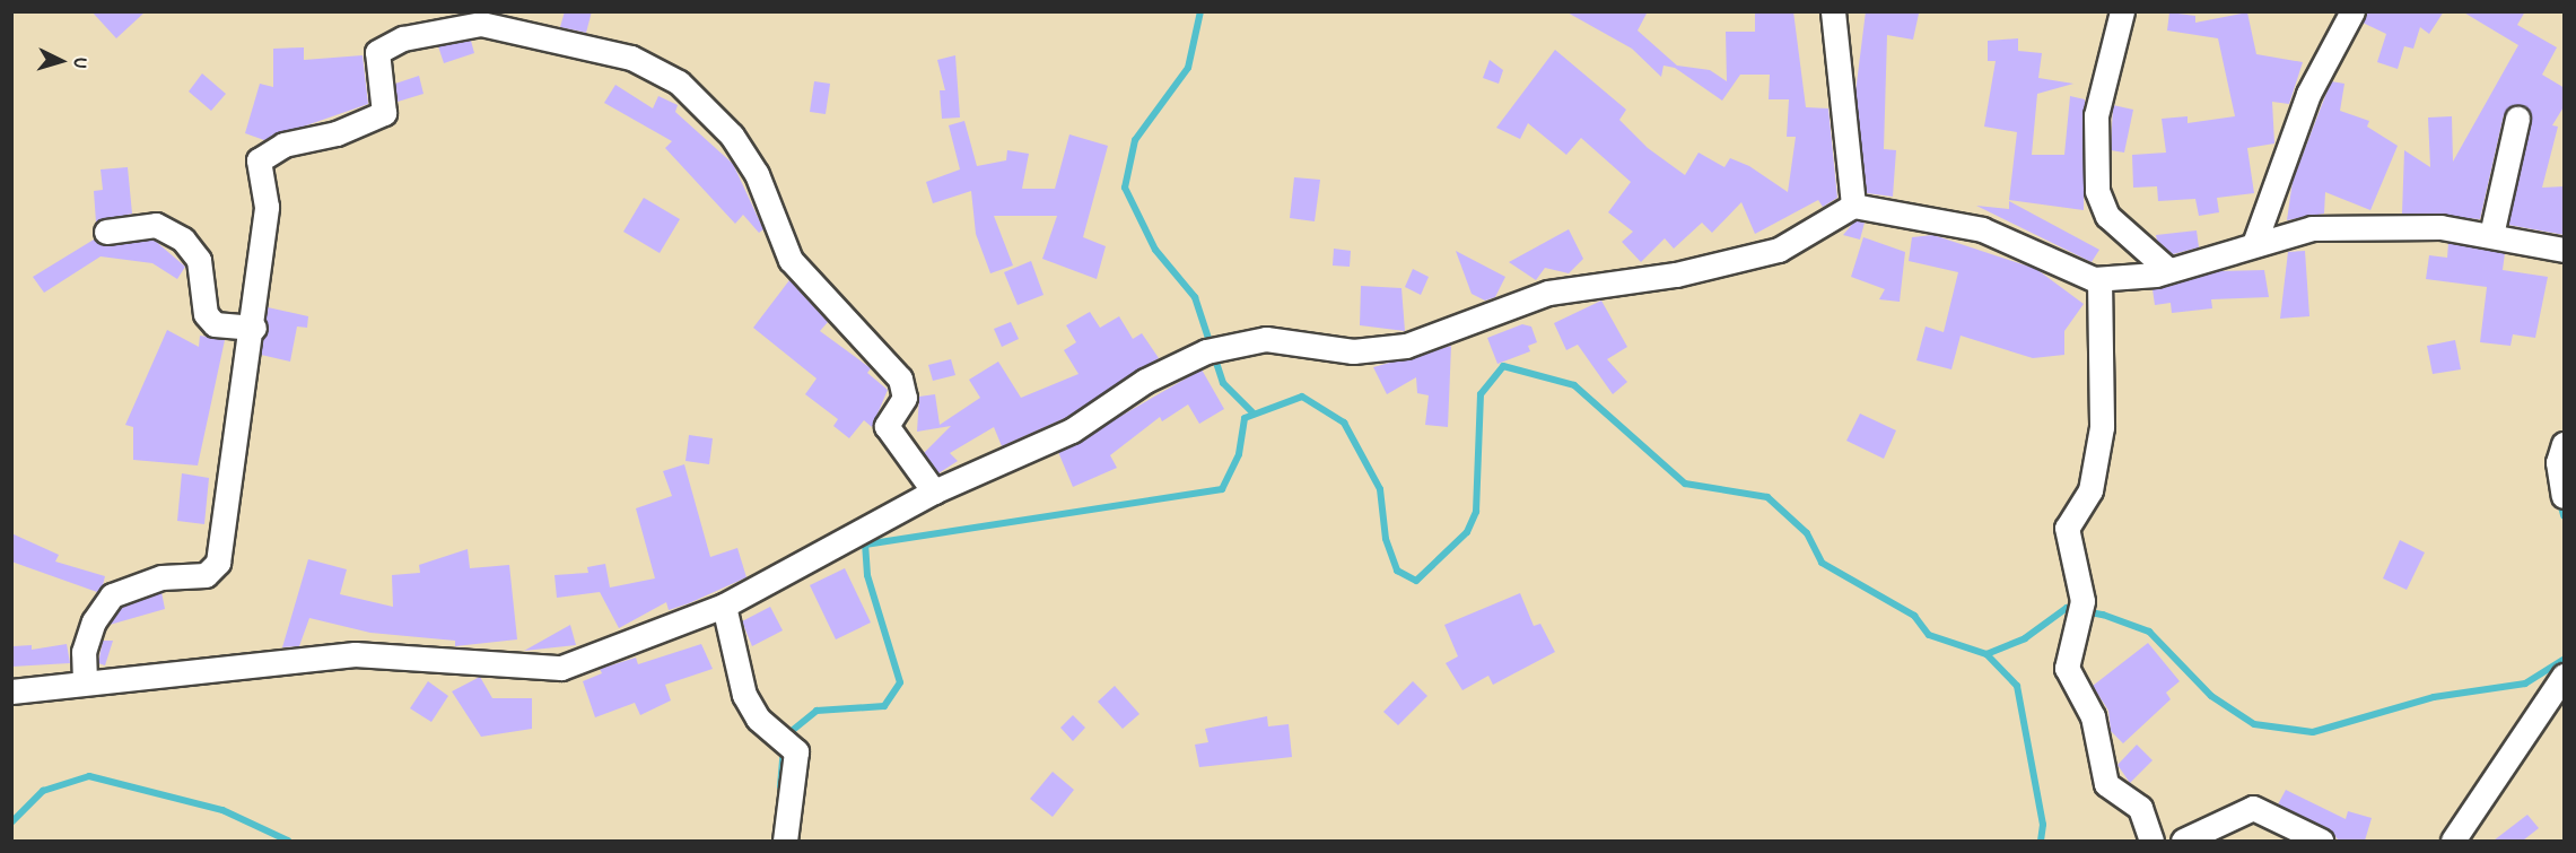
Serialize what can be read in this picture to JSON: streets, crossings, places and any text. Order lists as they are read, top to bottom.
{
  "north": "right"
}
